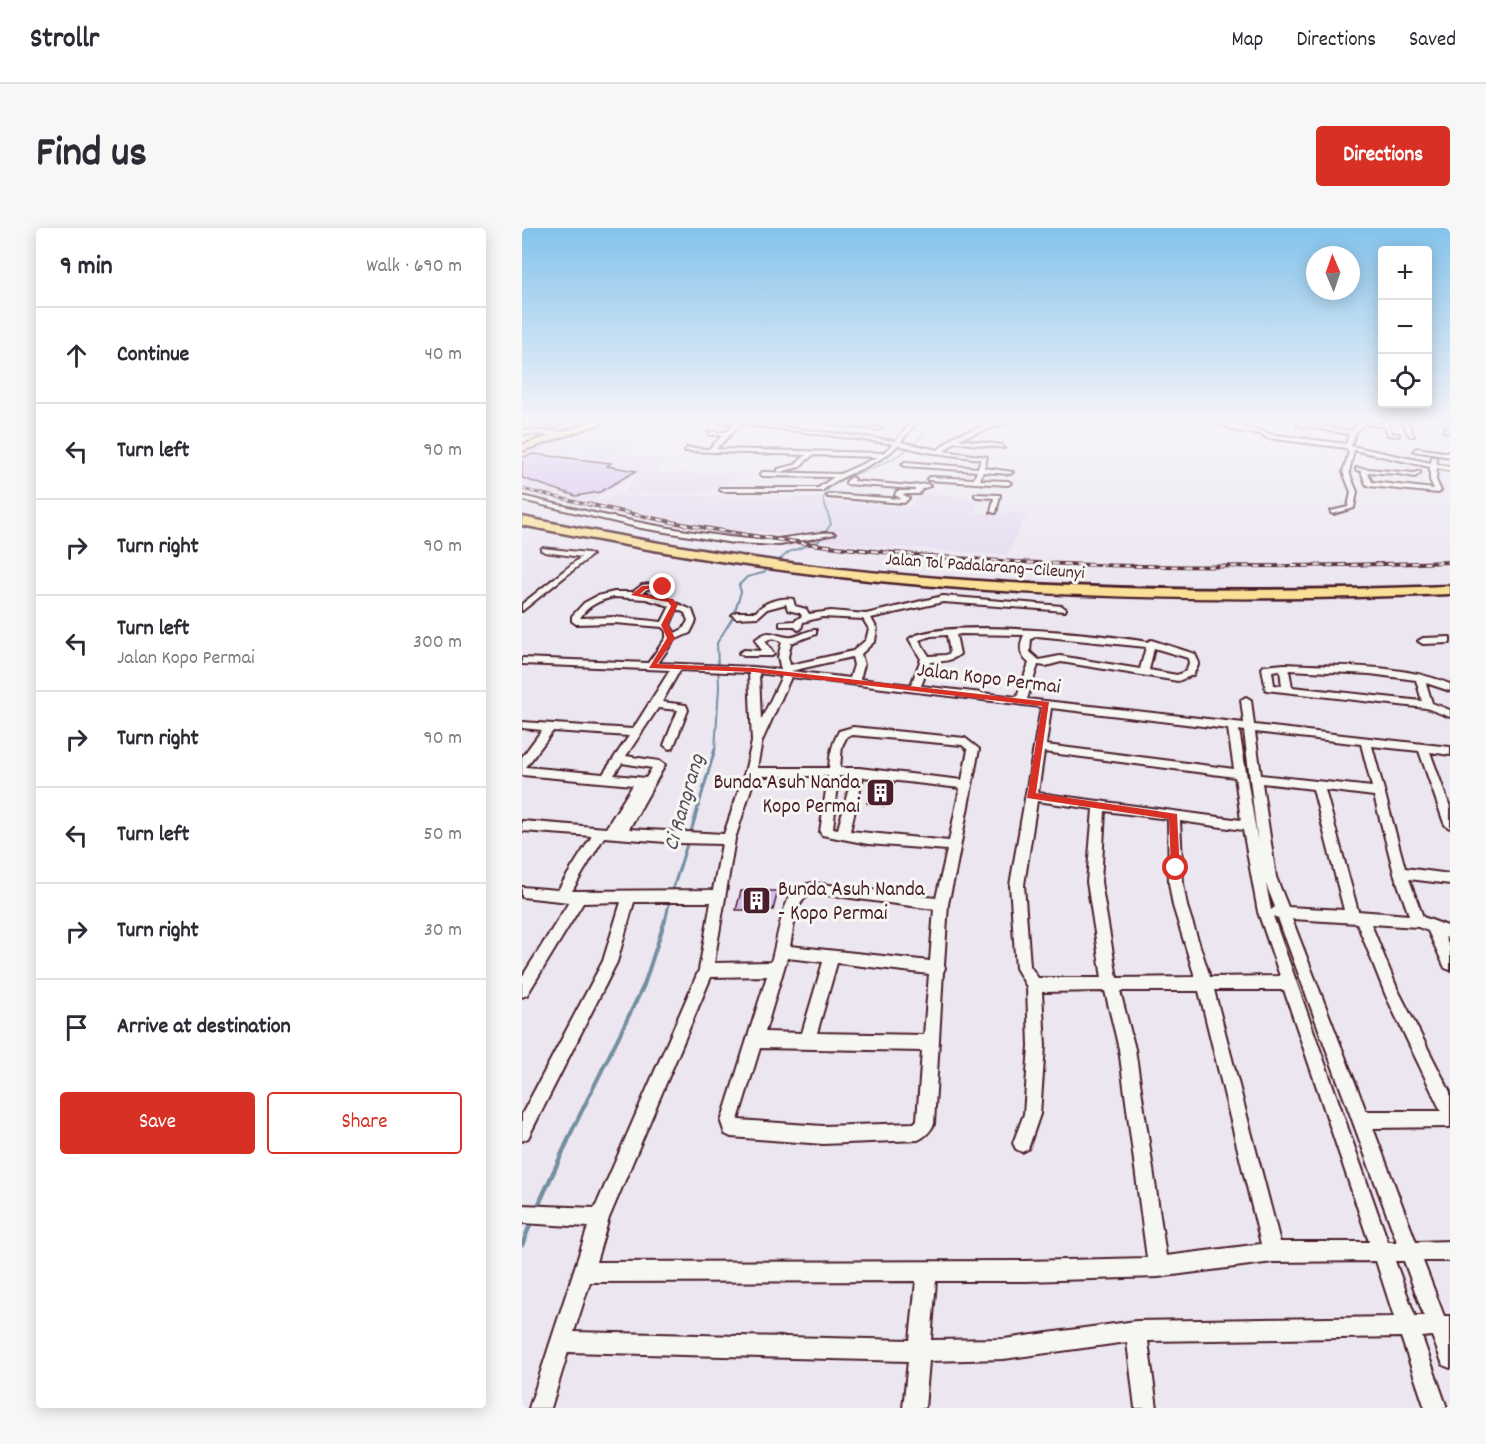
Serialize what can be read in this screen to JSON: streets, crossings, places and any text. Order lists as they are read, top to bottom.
{
  "streets": {
    "highway": ["Jalan Tol Padalarang–Cileunyi"],
    "street": ["Jalan Kopo Permai"]
  },
  "water": ["Ci Rangrang"],
  "places": {
    "building": ["Bunda Asuh Nanda Kopo Permai", "Bunda Asuh Nanda - Kopo Permai"]
  },
  "north": "top",
  "page": {
    "header": "Strollr",
    "nav": ["Map", "Directions", "Saved"],
    "title": "Find us",
    "buttons": [
      "Directions",
      ["Save", "Share"]
    ],
    "heading": ["9 min", "Walk · 690 m"],
    "map_buttons": ["+", "−"],
    "list": [
      ["Continue", "40 m"],
      ["Turn left", "90 m"],
      ["Turn right", "90 m"],
      ["Turn left", "Jalan Kopo Permai", "300 m"],
      ["Turn right", "90 m"],
      ["Turn left", "50 m"],
      ["Turn right", "30 m"],
      "Arrive at destination"
    ]
  }
}
